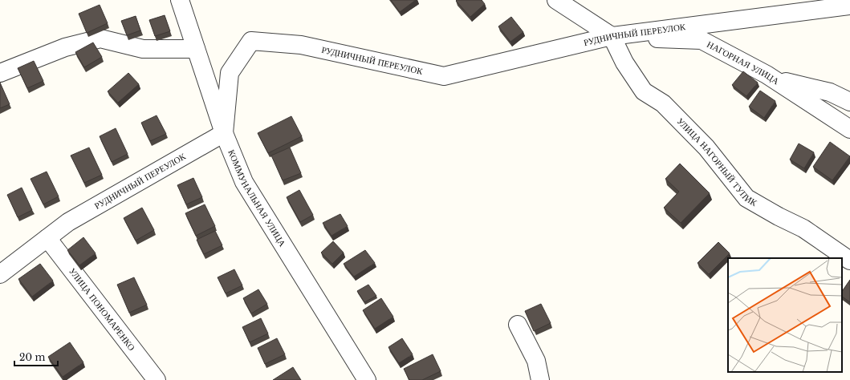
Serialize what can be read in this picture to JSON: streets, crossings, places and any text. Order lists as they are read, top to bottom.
{
  "streets": {
    "street": [
      "РУДНИЧНЫЙ ПЕРЕУЛОК",
      "НАГОРНАЯ УЛИЦА",
      "УЛИЦА НАГОРНЫЙ ТУПИК",
      "КОММУНАЛЬНАЯ УЛИЦА",
      "УЛИЦА ПОНОМАРЕНКО"
    ]
  },
  "crossings": [
    ["РУДНИЧНЫЙ ПЕРЕУЛОК", "НАГОРНАЯ УЛИЦА"],
    ["РУДНИЧНЫЙ ПЕРЕУЛОК", "УЛИЦА НАГОРНЫЙ ТУПИК"],
    ["РУДНИЧНЫЙ ПЕРЕУЛОК", "КОММУНАЛЬНАЯ УЛИЦА"],
    ["РУДНИЧНЫЙ ПЕРЕУЛОК", "УЛИЦА ПОНОМАРЕНКО"],
    ["НАГОРНАЯ УЛИЦА", "УЛИЦА НАГОРНЫЙ ТУПИК"]
  ],
  "scale_bar": "20 m"
}
